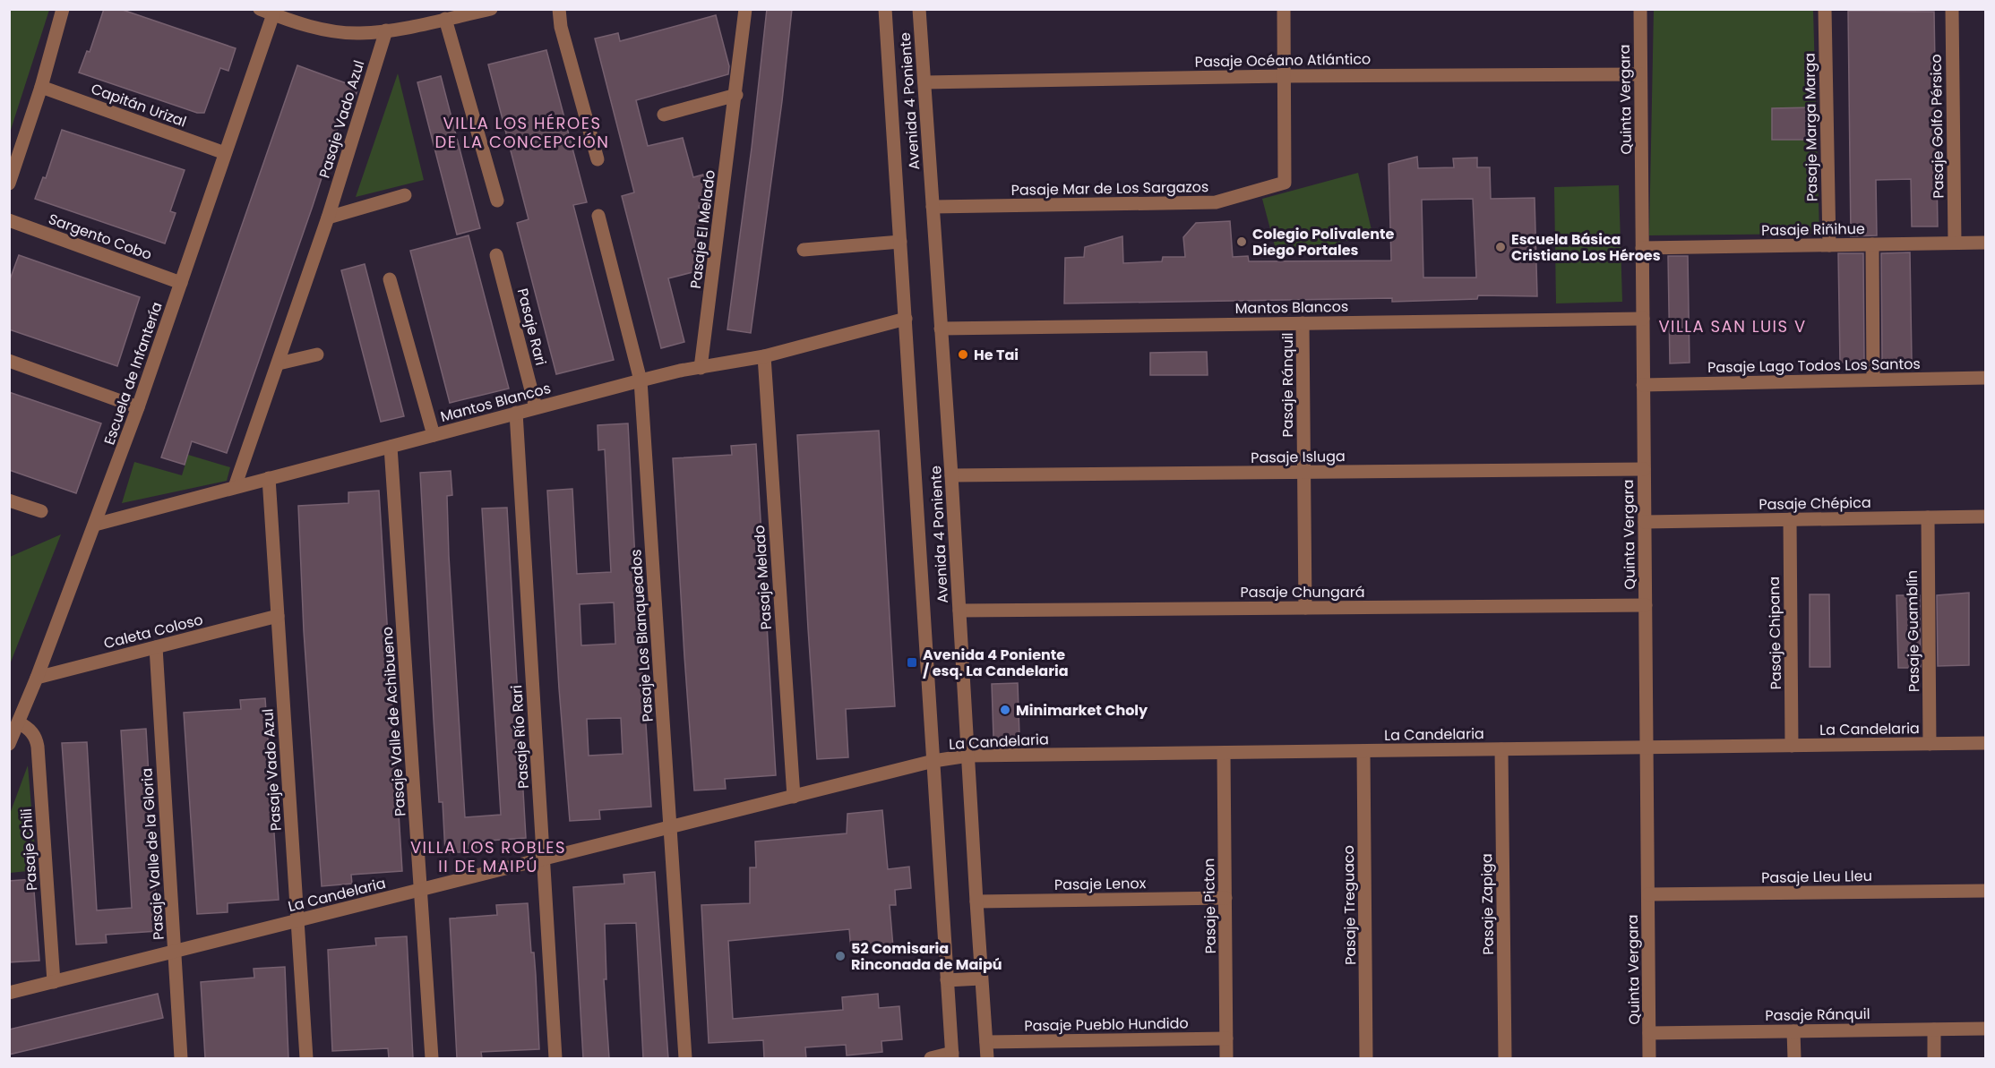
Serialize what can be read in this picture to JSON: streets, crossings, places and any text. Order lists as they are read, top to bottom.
{
  "streets": {
    "street": [
      "Pasaje Océano Atlántico",
      "Quinta Vergara",
      "Avenida 4 Poniente",
      "Capitán Urizal",
      "Pasaje Vado Azul",
      "Pasaje Golfo Pérsico",
      "Pasaje Marga Marga",
      "Pasaje Mar de Los Sargazos",
      "Pasaje El Melado",
      "Pasaje Riñihue",
      "Sargento Cobo",
      "Mantos Blancos",
      "Pasaje Rari",
      "Pasaje Lago Todos Los Santos",
      "Escuela de Infantería",
      "Pasaje Ránquil",
      "Pasaje Isluga",
      "Pasaje Chépica",
      "Pasaje Melado",
      "Pasaje Chungará",
      "Caleta Coloso",
      "Pasaje Guamblín",
      "Pasaje Chipana",
      "Pasaje Los Blanqueados",
      "Pasaje Valle de Achibueno",
      "La Candelaria",
      "Pasaje Río Rari",
      "Pasaje Chili",
      "Pasaje Valle de la Gloria",
      "Pasaje Lleu Lleu",
      "Pasaje Lenox",
      "Pasaje Zapiga",
      "Pasaje Treguaco",
      "Pasaje Picton",
      "Pasaje Pueblo Hundido"
    ]
  },
  "crossings": [
    ["Pasaje Océano Atlántico", "Quinta Vergara"],
    ["Pasaje Océano Atlántico", "Avenida 4 Poniente"],
    ["Pasaje Océano Atlántico", "Pasaje Mar de Los Sargazos"],
    ["Quinta Vergara", "Pasaje Riñihue"],
    ["Quinta Vergara", "Mantos Blancos"],
    ["Quinta Vergara", "Pasaje Lago Todos Los Santos"],
    ["Quinta Vergara", "Pasaje Ránquil"],
    ["Quinta Vergara", "Pasaje Isluga"],
    ["Quinta Vergara", "Pasaje Chépica"],
    ["Quinta Vergara", "Pasaje Chungará"],
    ["Quinta Vergara", "La Candelaria"],
    ["Quinta Vergara", "Pasaje Lleu Lleu"],
    ["Avenida 4 Poniente", "Pasaje Mar de Los Sargazos"],
    ["Avenida 4 Poniente", "Mantos Blancos"],
    ["Avenida 4 Poniente", "Pasaje Isluga"],
    ["Avenida 4 Poniente", "Pasaje Chungará"],
    ["Avenida 4 Poniente", "La Candelaria"],
    ["Avenida 4 Poniente", "Pasaje Lenox"],
    ["Avenida 4 Poniente", "Pasaje Pueblo Hundido"],
    ["Capitán Urizal", "Escuela de Infantería"],
    ["Pasaje Vado Azul", "Mantos Blancos"],
    ["Pasaje Vado Azul", "Caleta Coloso"],
    ["Pasaje Vado Azul", "La Candelaria"],
    ["Pasaje Golfo Pérsico", "Pasaje Riñihue"],
    ["Pasaje Marga Marga", "Pasaje Riñihue"],
    ["Pasaje El Melado", "Mantos Blancos"],
    ["Sargento Cobo", "Escuela de Infantería"],
    ["Mantos Blancos", "Pasaje Rari"],
    ["Mantos Blancos", "Escuela de Infantería"],
    ["Mantos Blancos", "Pasaje Ránquil"],
    ["Mantos Blancos", "Pasaje Melado"],
    ["Mantos Blancos", "Pasaje Los Blanqueados"],
    ["Mantos Blancos", "Pasaje Valle de Achibueno"],
    ["Mantos Blancos", "Pasaje Río Rari"],
    ["Escuela de Infantería", "Caleta Coloso"],
    ["Escuela de Infantería", "Pasaje Chili"],
    ["Pasaje Ránquil", "Pasaje Isluga"],
    ["Pasaje Ránquil", "Pasaje Chungará"],
    ["Pasaje Chépica", "Pasaje Guamblín"],
    ["Pasaje Chépica", "Pasaje Chipana"],
    ["Pasaje Melado", "La Candelaria"],
    ["Caleta Coloso", "Pasaje Valle de la Gloria"],
    ["Pasaje Guamblín", "La Candelaria"],
    ["Pasaje Chipana", "La Candelaria"],
    ["Pasaje Los Blanqueados", "La Candelaria"],
    ["Pasaje Valle de Achibueno", "La Candelaria"],
    ["La Candelaria", "Pasaje Río Rari"],
    ["La Candelaria", "Pasaje Chili"],
    ["La Candelaria", "Pasaje Valle de la Gloria"],
    ["La Candelaria", "Pasaje Zapiga"],
    ["La Candelaria", "Pasaje Treguaco"],
    ["La Candelaria", "Pasaje Picton"],
    ["Pasaje Lenox", "Pasaje Picton"],
    ["Pasaje Picton", "Pasaje Pueblo Hundido"]
  ],
  "districts": ["VILLA LOS HÉROES DE LA CONCEPCIÓN", "VILLA SAN LUIS V", "VILLA LOS ROBLES II DE MAIPÚ"],
  "places": {
    "other": [
      "Colegio Polivalente Diego Portales",
      "Escuela Básica Cristiano Los Héroes",
      "He Tai",
      "Minimarket Choly",
      "52 Comisaria Rinconada de Maipú"
    ],
    "transit": ["Avenida 4 Poniente / esq. La Candelaria"]
  }
}
